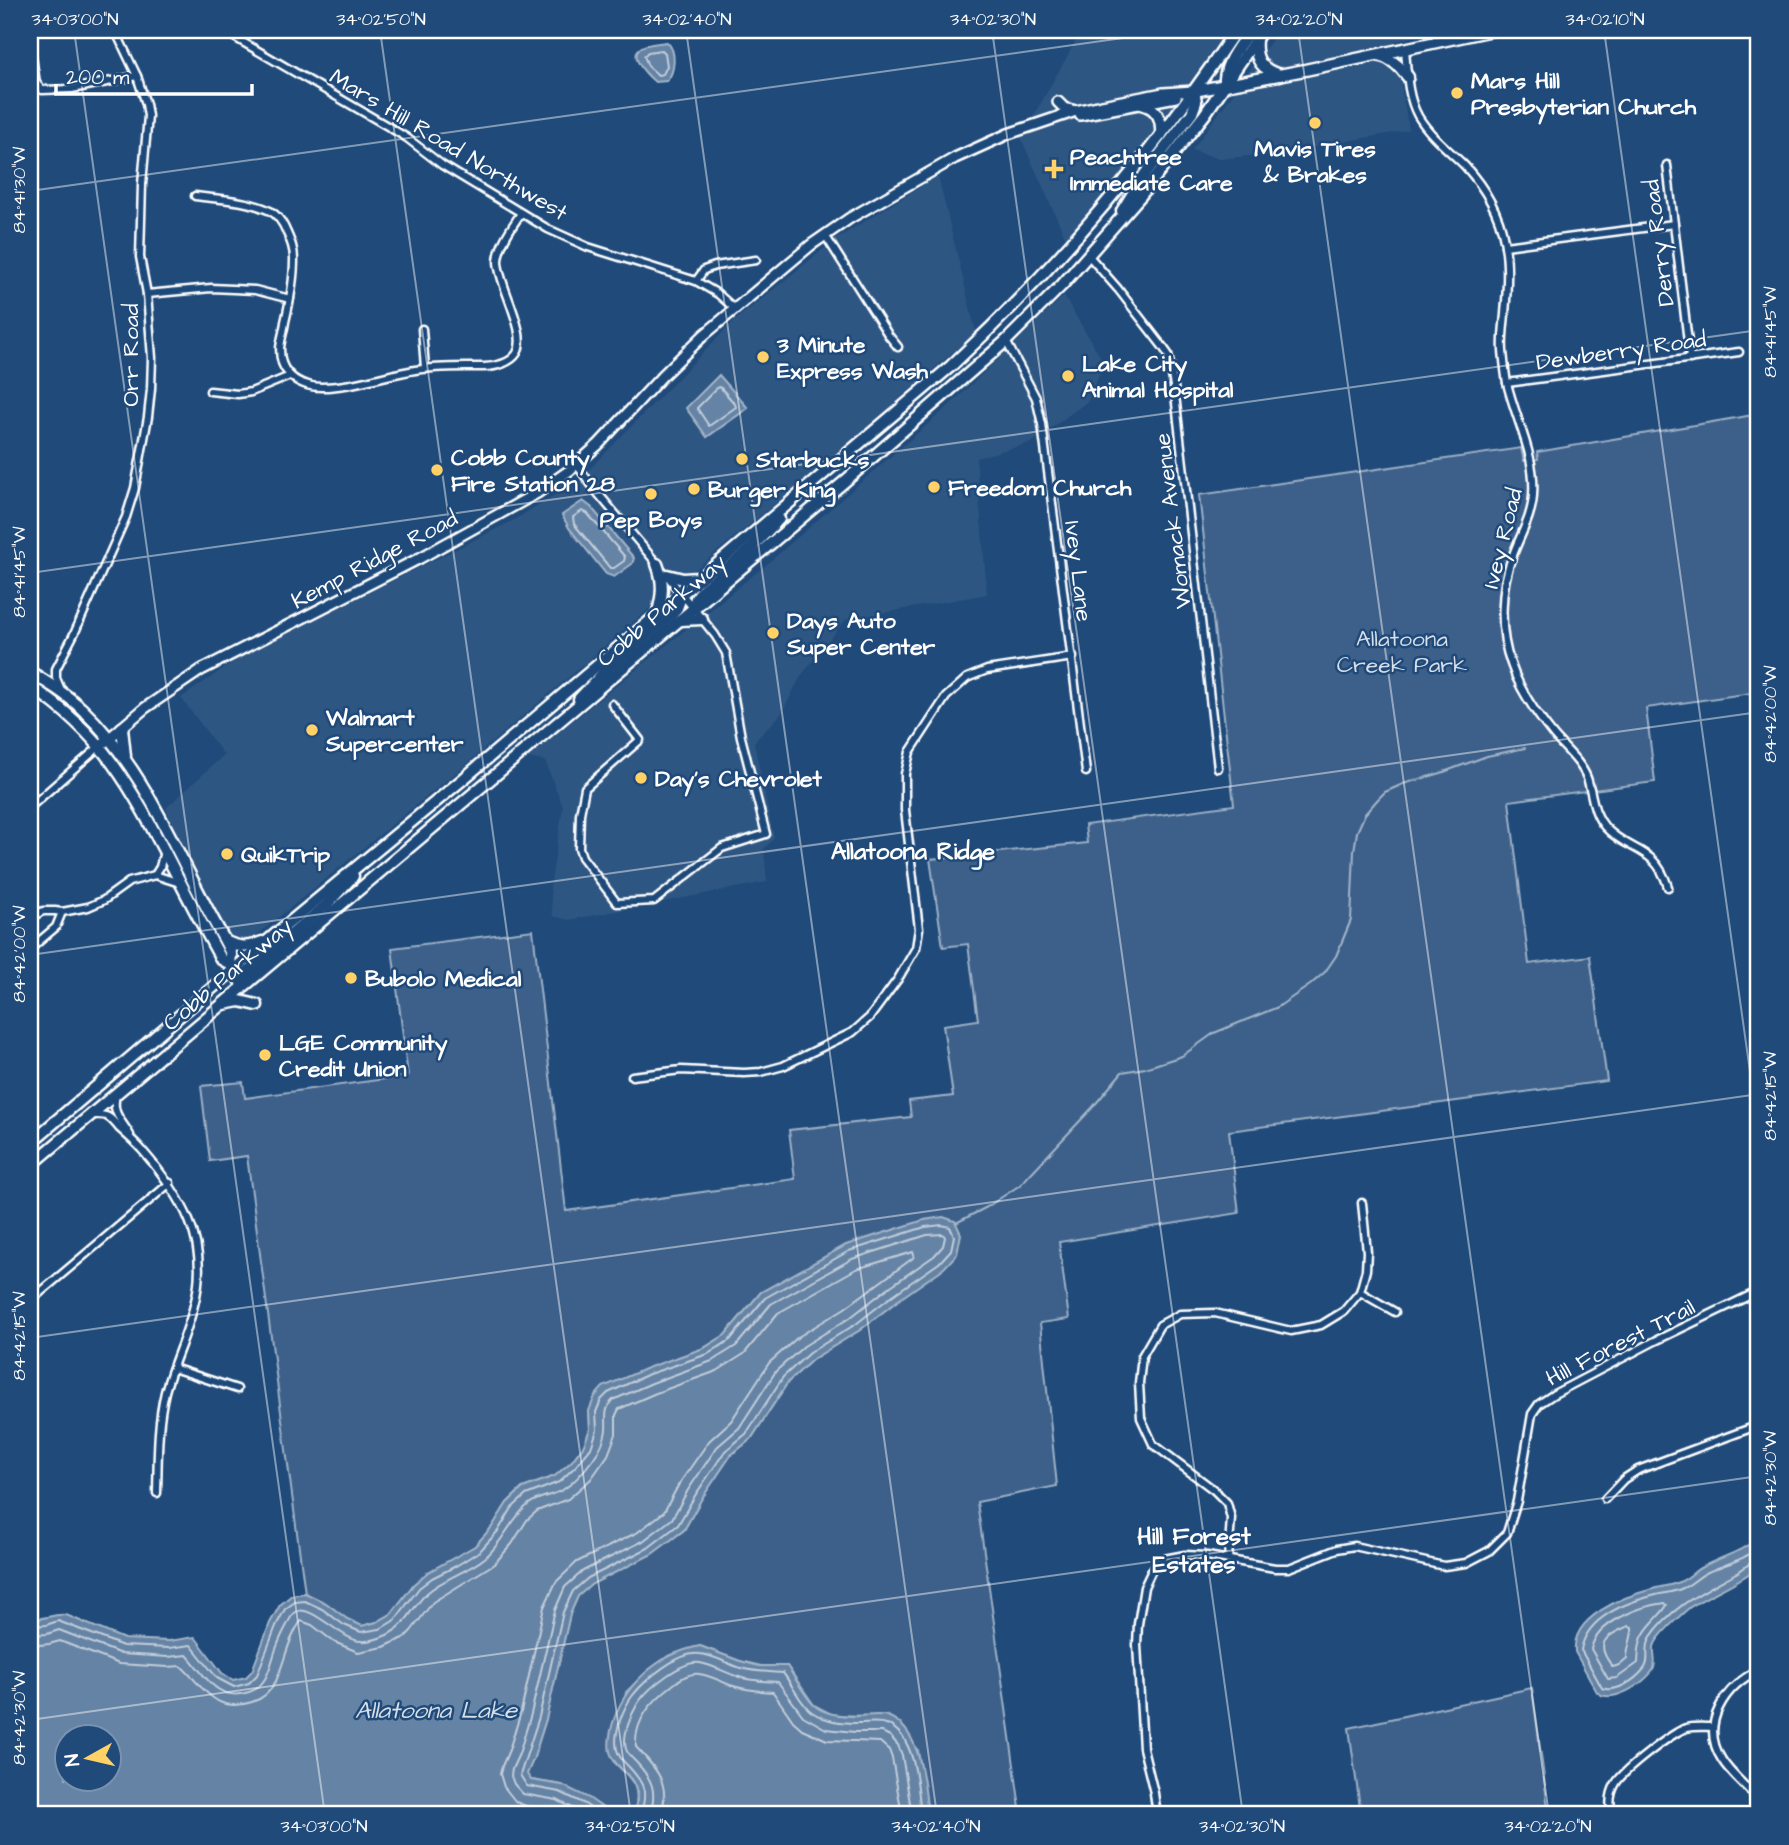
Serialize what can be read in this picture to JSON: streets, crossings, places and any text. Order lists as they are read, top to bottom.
{
  "streets": {
    "main road": ["Cobb Parkway"],
    "street": [
      "Mars Hill Road Northwest",
      "Derry Road",
      "Dewberry Road",
      "Orr Road",
      "Womack Avenue",
      "Ivey Road",
      "Kemp Ridge Road",
      "Ivey Lane",
      "Hill Forest Trail"
    ]
  },
  "crossings": [
    ["Mars Hill Road Northwest", "Kemp Ridge Road"],
    ["Derry Road", "Dewberry Road"],
    ["Dewberry Road", "Ivey Road"],
    ["Womack Avenue", "Cobb Parkway"],
    ["Ivey Lane", "Cobb Parkway"]
  ],
  "districts": ["Allatoona Ridge", "Hill Forest Estates"],
  "water": ["Allatoona Lake"],
  "parks": ["Allatoona Creek Park"],
  "places": {
    "other": [
      "Mars Hill Presbyterian Church",
      "Mavis Tires & Brakes",
      "3 Minute Express Wash",
      "Lake City Animal Hospital",
      "Starbucks",
      "Cobb County Fire Station 28",
      "Freedom Church",
      "Burger King",
      "Pep Boys",
      "Days Auto Super Center",
      "Walmart Supercenter",
      "Day's Chevrolet",
      "QuikTrip",
      "Bubolo Medical",
      "LGE Community Credit Union"
    ],
    "health": ["Peachtree Immediate Care"]
  },
  "scale_bar": "200 m",
  "north": "left",
  "coordinates": [
    "34°03'00\"N",
    "34°02'50\"N",
    "34°02'40\"N",
    "34°02'30\"N",
    "34°02'20\"N",
    "34°02'10\"N",
    "84°41'30\"W",
    "84°41'45\"W",
    "84°42'00\"W",
    "84°42'15\"W",
    "84°42'30\"W"
  ]
}
